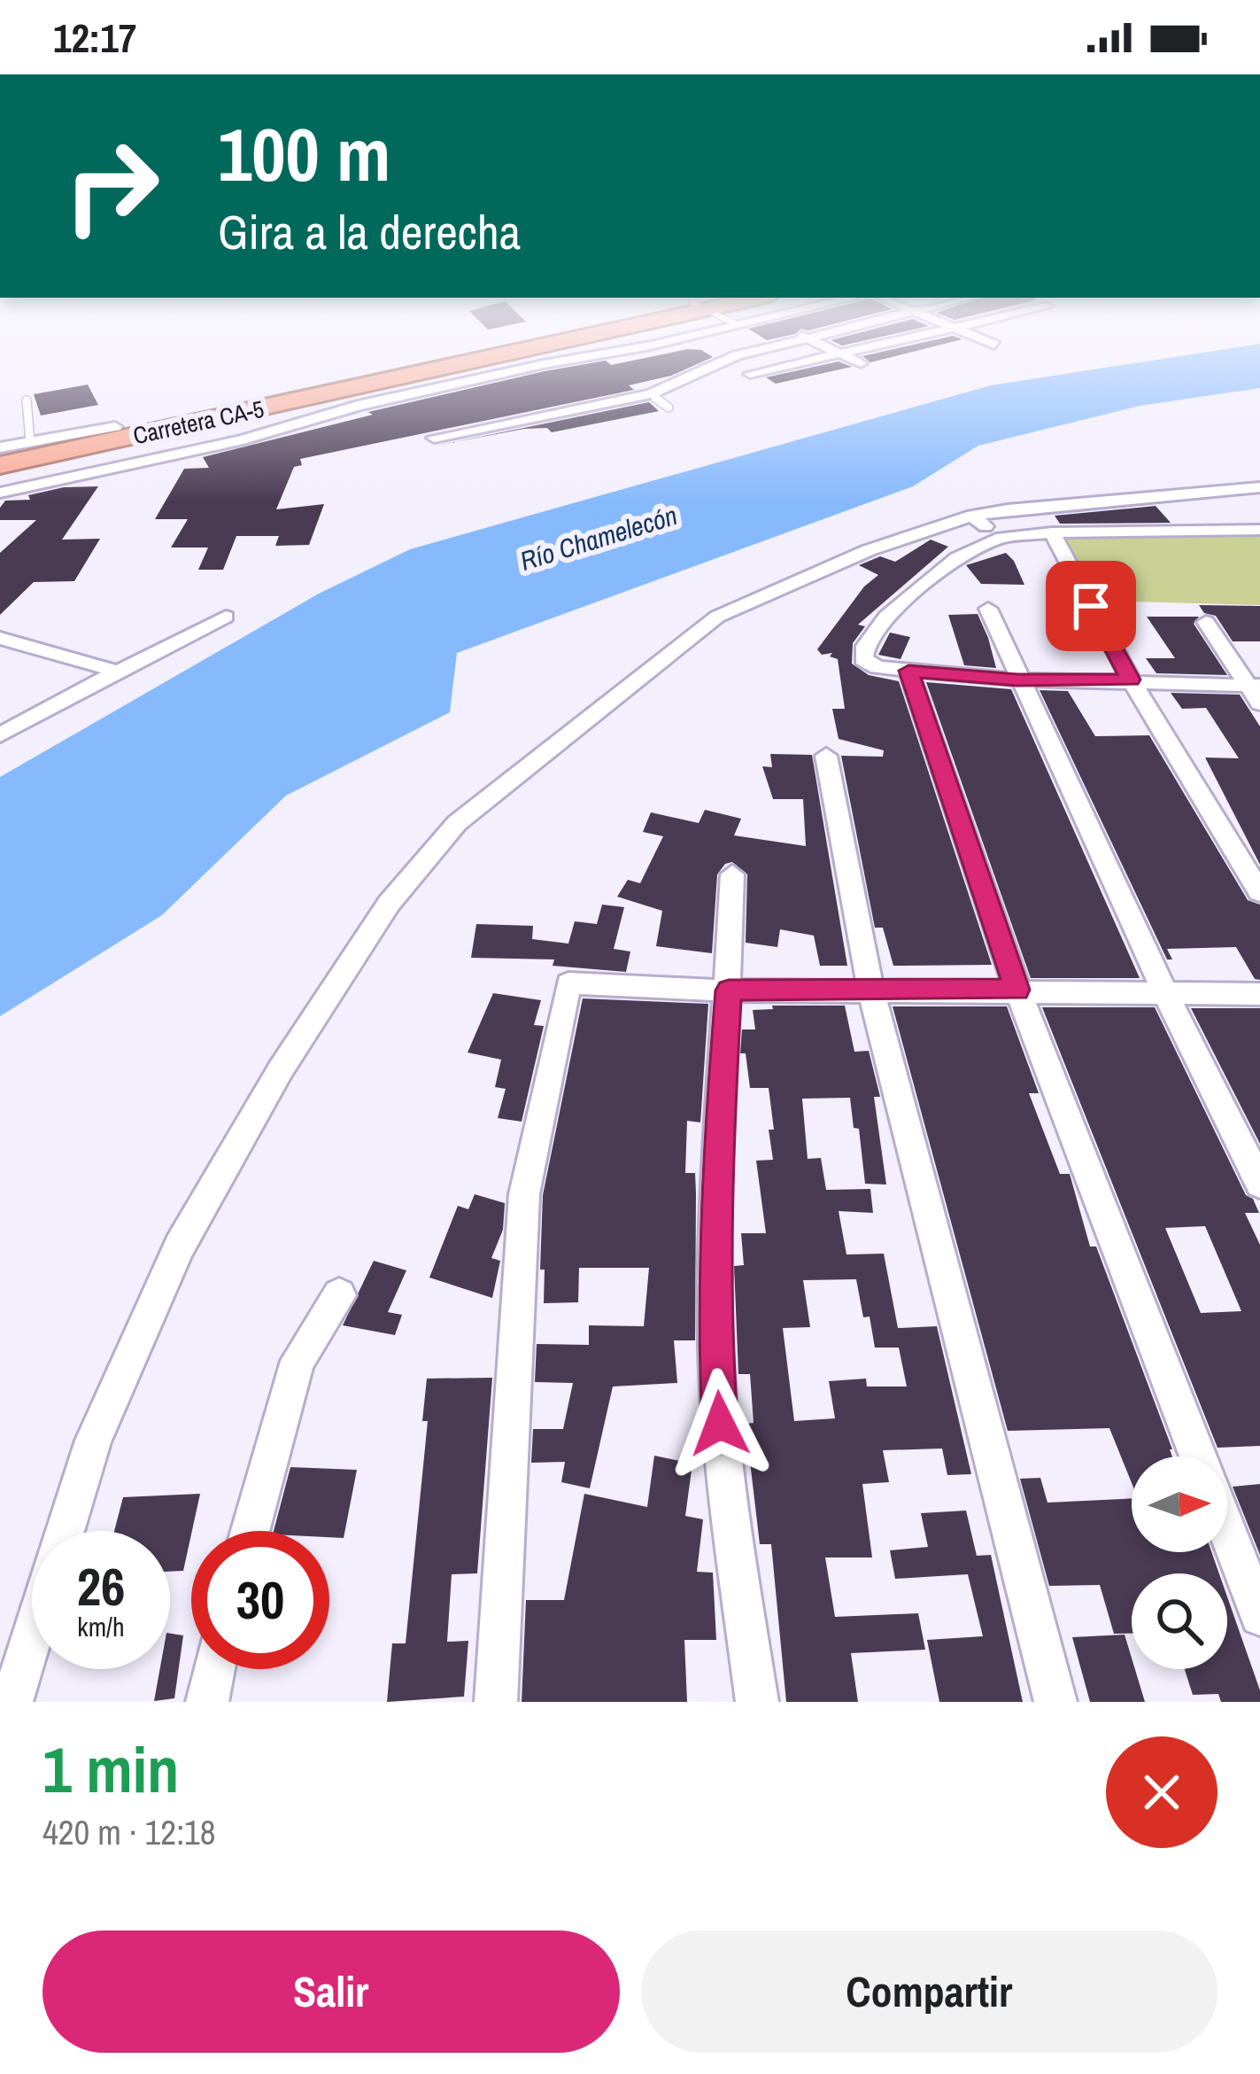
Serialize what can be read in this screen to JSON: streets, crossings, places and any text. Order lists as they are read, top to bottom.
{
  "streets": {
    "highway": ["Carretera CA-5"]
  },
  "water": ["Río Chamelecón"],
  "north": "right",
  "page": {
    "status": "12:17",
    "turn": ["100 m", "Gira a la derecha"],
    "speed": "26 km/h",
    "limit": "30",
    "heading": ["1 min", "420 m · 12:18"],
    "buttons": ["Salir", "Compartir"]
  }
}
